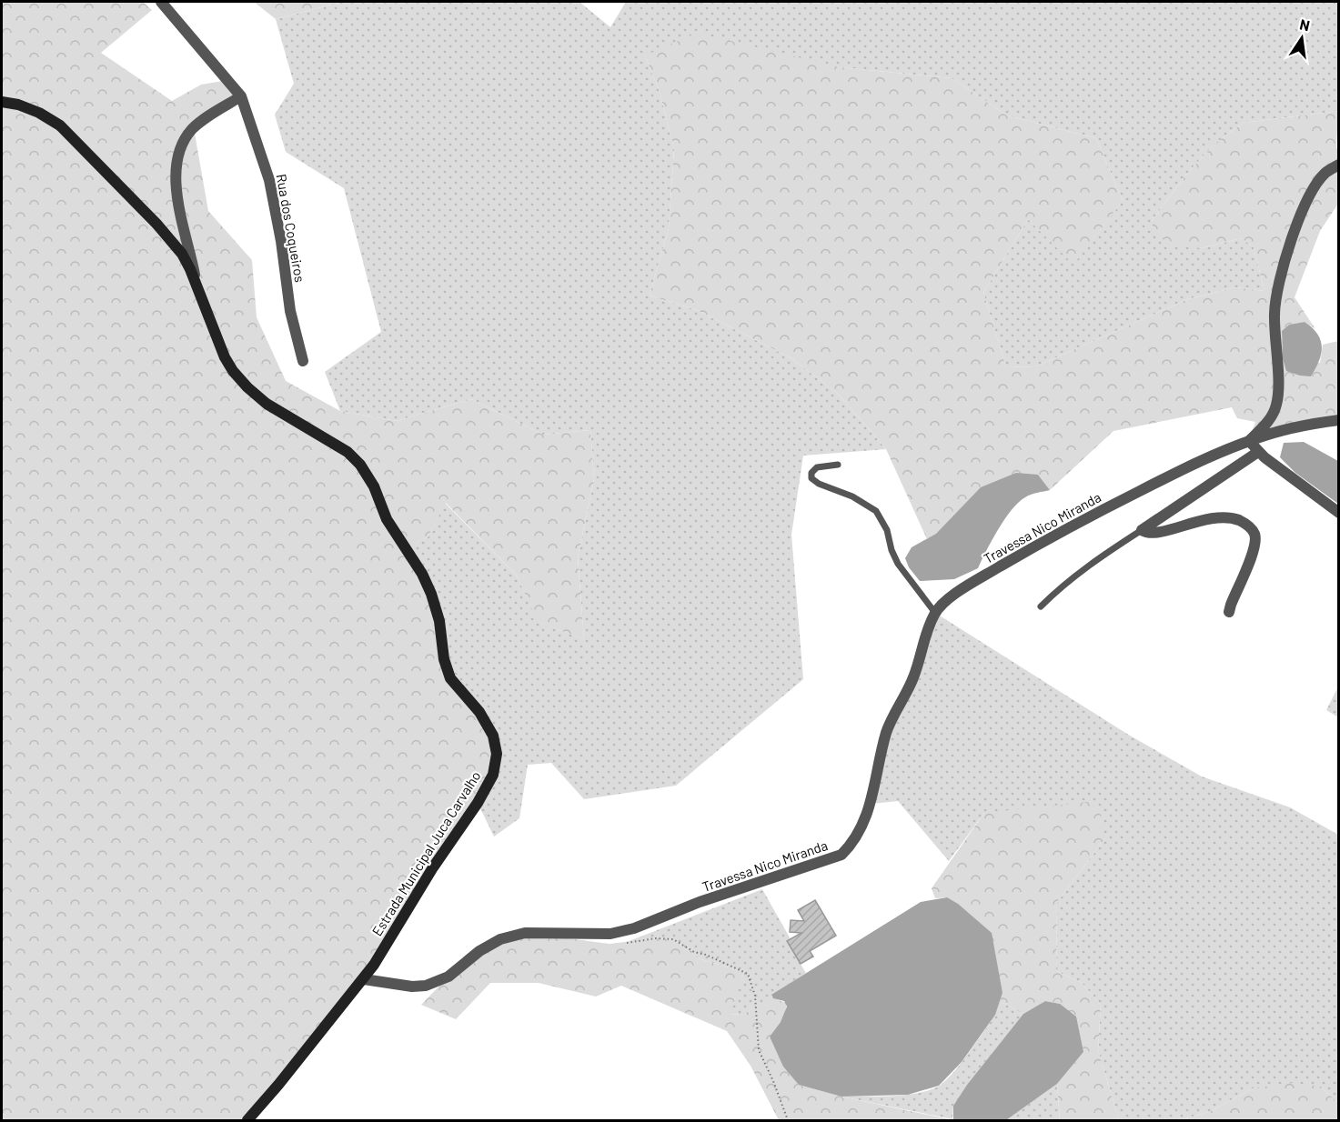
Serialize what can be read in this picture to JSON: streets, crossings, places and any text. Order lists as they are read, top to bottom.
{
  "streets": {
    "street": ["Rua dos Coqueiros", "Travessa Nico Miranda", "Estrada Municipal Juca Carvalho"]
  },
  "crossings": [
    ["Travessa Nico Miranda", "Estrada Municipal Juca Carvalho"]
  ],
  "north": "top"
}
